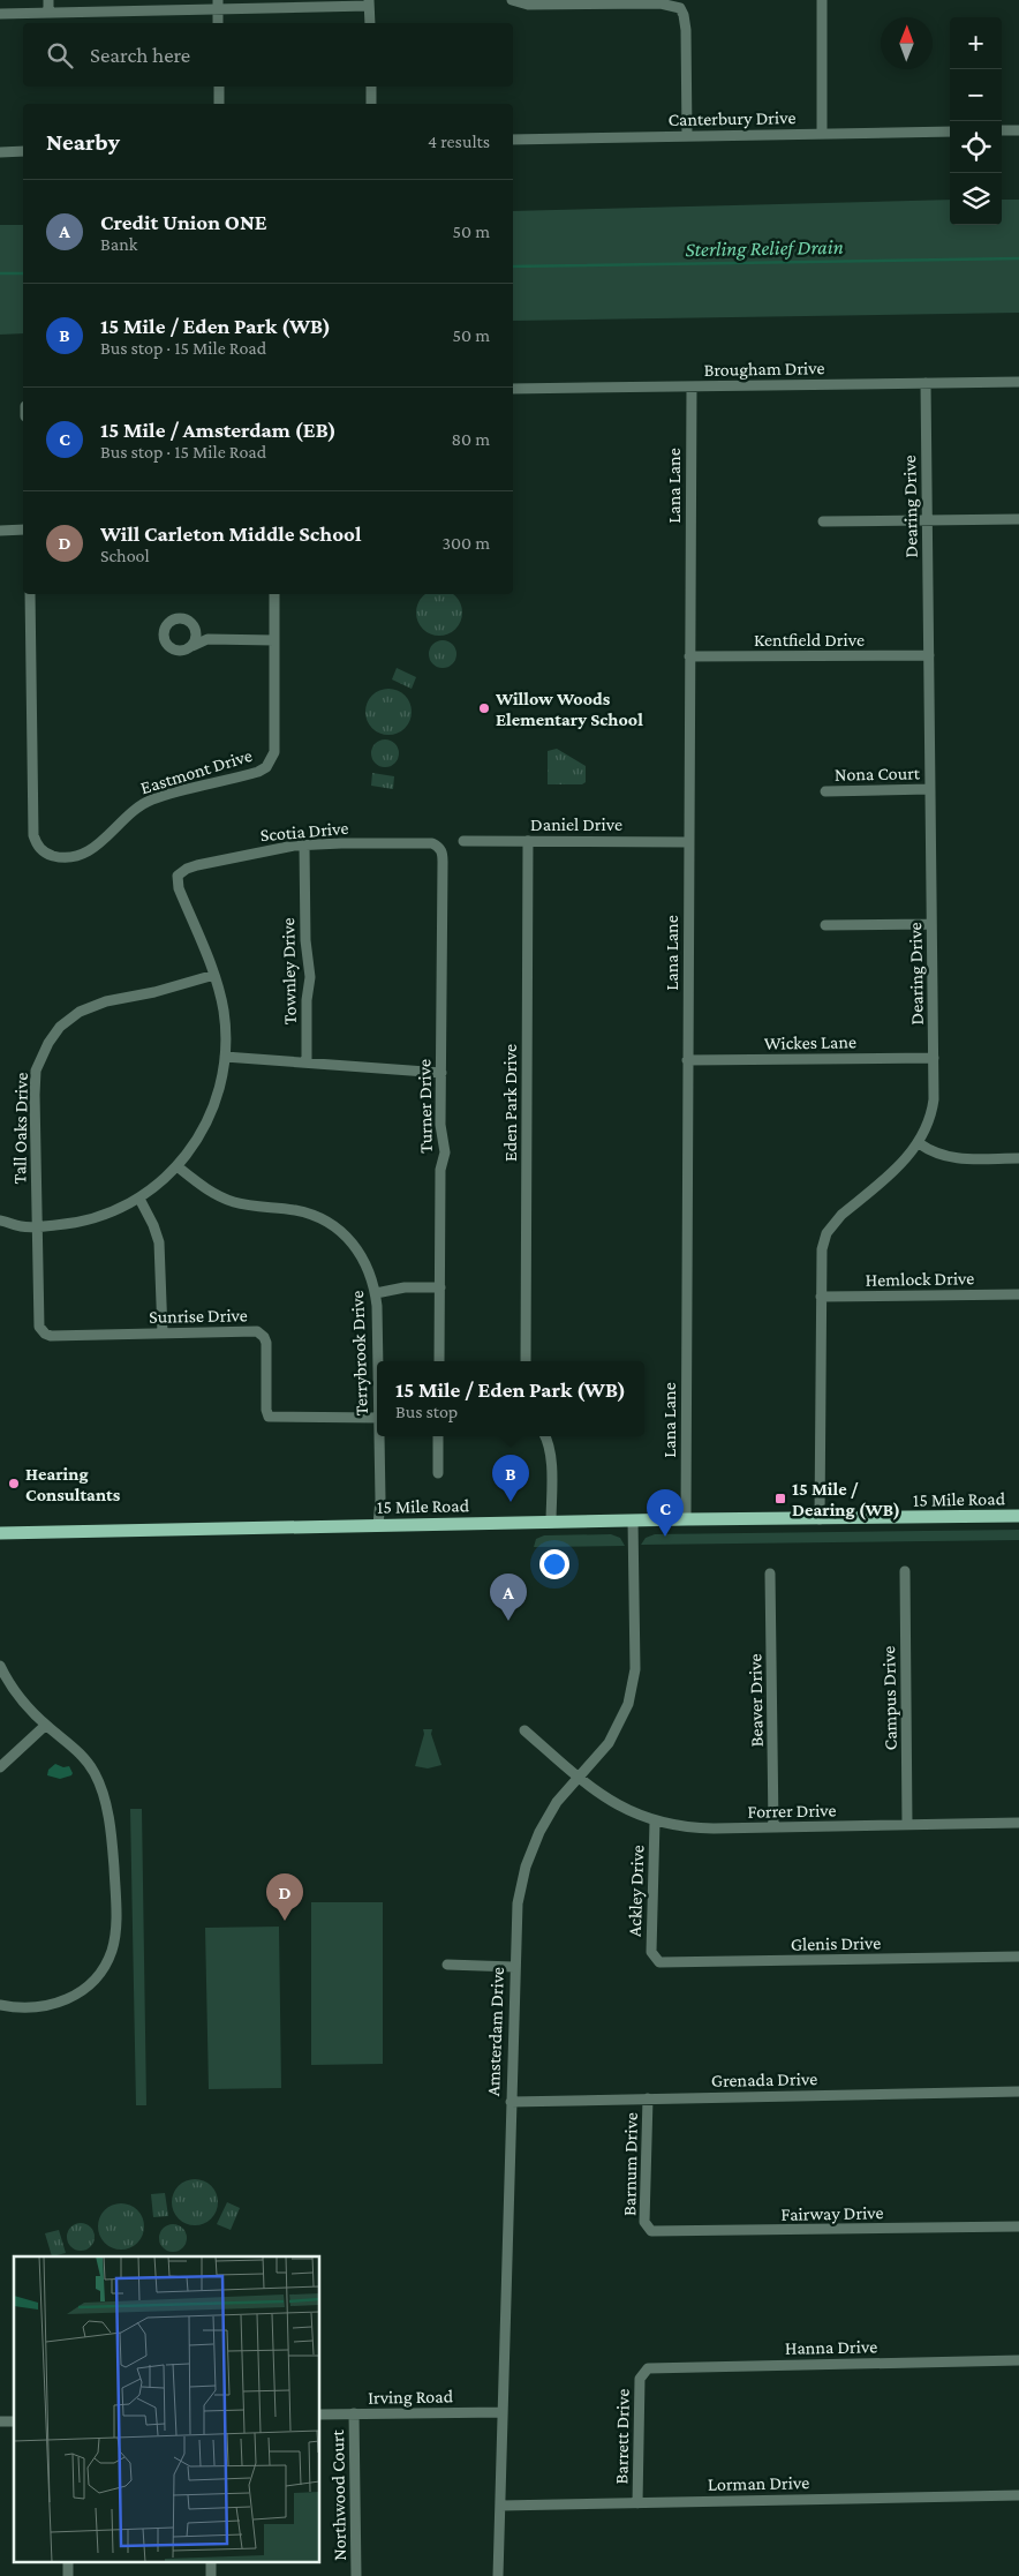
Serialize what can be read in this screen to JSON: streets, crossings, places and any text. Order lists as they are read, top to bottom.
{
  "streets": {
    "main road": ["15 Mile Road"],
    "street": [
      "Canterbury Drive",
      "Brougham Drive",
      "Lana Lane",
      "Dearing Drive",
      "Kentfield Drive",
      "Eastmont Drive",
      "Nona Court",
      "Daniel Drive",
      "Scotia Drive",
      "Townley Drive",
      "Wickes Lane",
      "Eden Park Drive",
      "Turner Drive",
      "Tall Oaks Drive",
      "Hemlock Drive",
      "Sunrise Drive",
      "Terrybrook Drive",
      "Campus Drive",
      "Beaver Drive",
      "Forrer Drive",
      "Ackley Drive",
      "Glenis Drive",
      "Amsterdam Drive",
      "Grenada Drive",
      "Barnum Drive",
      "Fairway Drive",
      "Hanna Drive",
      "Irving Road",
      "Barrett Drive",
      "Lorman Drive",
      "Northwood Court"
    ]
  },
  "crossings": [
    ["Brougham Drive", "Lana Lane"],
    ["Brougham Drive", "Dearing Drive"],
    ["Lana Lane", "Kentfield Drive"],
    ["Lana Lane", "Daniel Drive"],
    ["Lana Lane", "Wickes Lane"],
    ["Lana Lane", "15 Mile Road"],
    ["Dearing Drive", "Kentfield Drive"],
    ["Dearing Drive", "Nona Court"],
    ["Dearing Drive", "Wickes Lane"],
    ["Dearing Drive", "Hemlock Drive"],
    ["Dearing Drive", "15 Mile Road"],
    ["Daniel Drive", "Eden Park Drive"],
    ["Scotia Drive", "Townley Drive"],
    ["Scotia Drive", "Turner Drive"],
    ["Scotia Drive", "Tall Oaks Drive"],
    ["Tall Oaks Drive", "Sunrise Drive"],
    ["Terrybrook Drive", "15 Mile Road"],
    ["15 Mile Road", "Amsterdam Drive"],
    ["Campus Drive", "Forrer Drive"],
    ["Beaver Drive", "Forrer Drive"],
    ["Forrer Drive", "Ackley Drive"],
    ["Forrer Drive", "Amsterdam Drive"],
    ["Ackley Drive", "Glenis Drive"],
    ["Amsterdam Drive", "Grenada Drive"],
    ["Amsterdam Drive", "Irving Road"],
    ["Amsterdam Drive", "Lorman Drive"],
    ["Grenada Drive", "Barnum Drive"],
    ["Barnum Drive", "Fairway Drive"],
    ["Hanna Drive", "Barrett Drive"],
    ["Irving Road", "Northwood Court"],
    ["Barrett Drive", "Lorman Drive"]
  ],
  "water": ["Sterling Relief Drain"],
  "places": {
    "other": ["Willow Woods Elementary School", "Hearing Consultants"],
    "transit": ["15 Mile / Dearing (WB)"]
  },
  "north": "top",
  "page": {
    "map_buttons": ["+", "−"],
    "search": "Search here",
    "heading": ["Nearby", "4 results"],
    "list": [
      {
        "mark": "A",
        "name": "Credit Union ONE",
        "note": "Bank",
        "value": "50 m"
      },
      {
        "mark": "B",
        "name": "15 Mile / Eden Park (WB)",
        "note": "Bus stop · 15 Mile Road",
        "value": "50 m"
      },
      {
        "mark": "C",
        "name": "15 Mile / Amsterdam (EB)",
        "note": "Bus stop · 15 Mile Road",
        "value": "80 m"
      },
      {
        "mark": "D",
        "name": "Will Carleton Middle School",
        "note": "School",
        "value": "300 m"
      }
    ],
    "popup": ["15 Mile / Eden Park (WB)", "Bus stop"],
    "pins": [
      "B",
      "C",
      "A",
      "D"
    ]
  }
}
